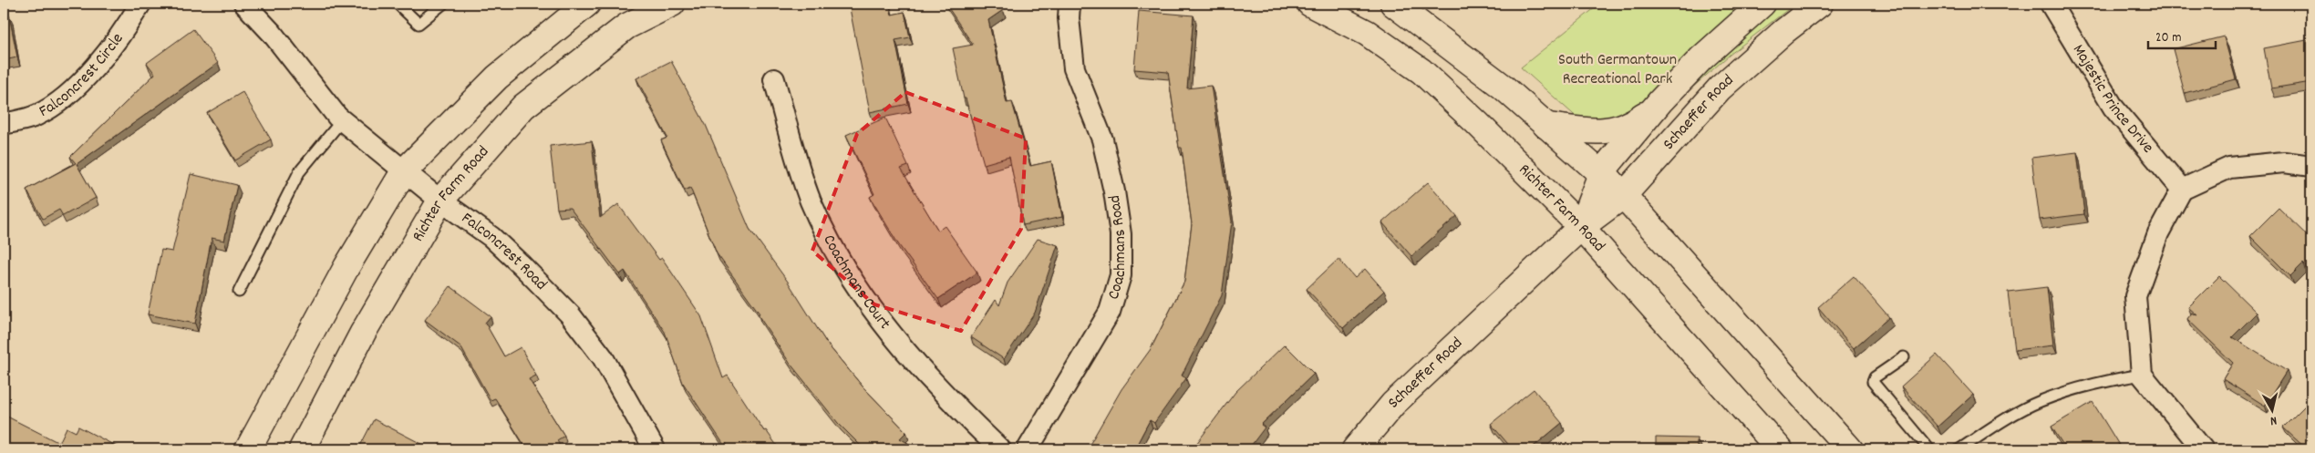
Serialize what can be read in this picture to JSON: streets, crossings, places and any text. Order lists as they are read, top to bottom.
{
  "streets": {
    "main road": ["Schaeffer Road", "Richter Farm Road"],
    "street": [
      "Falconcrest Circle",
      "Majestic Prince Drive",
      "Coachmans Road",
      "Falconcrest Road",
      "Coachmans Court"
    ]
  },
  "crossings": [
    ["Schaeffer Road", "Richter Farm Road"],
    ["Richter Farm Road", "Falconcrest Road"]
  ],
  "parks": ["South Germantown Recreational Park"],
  "scale_bar": "20 m",
  "north": "bottom"
}
